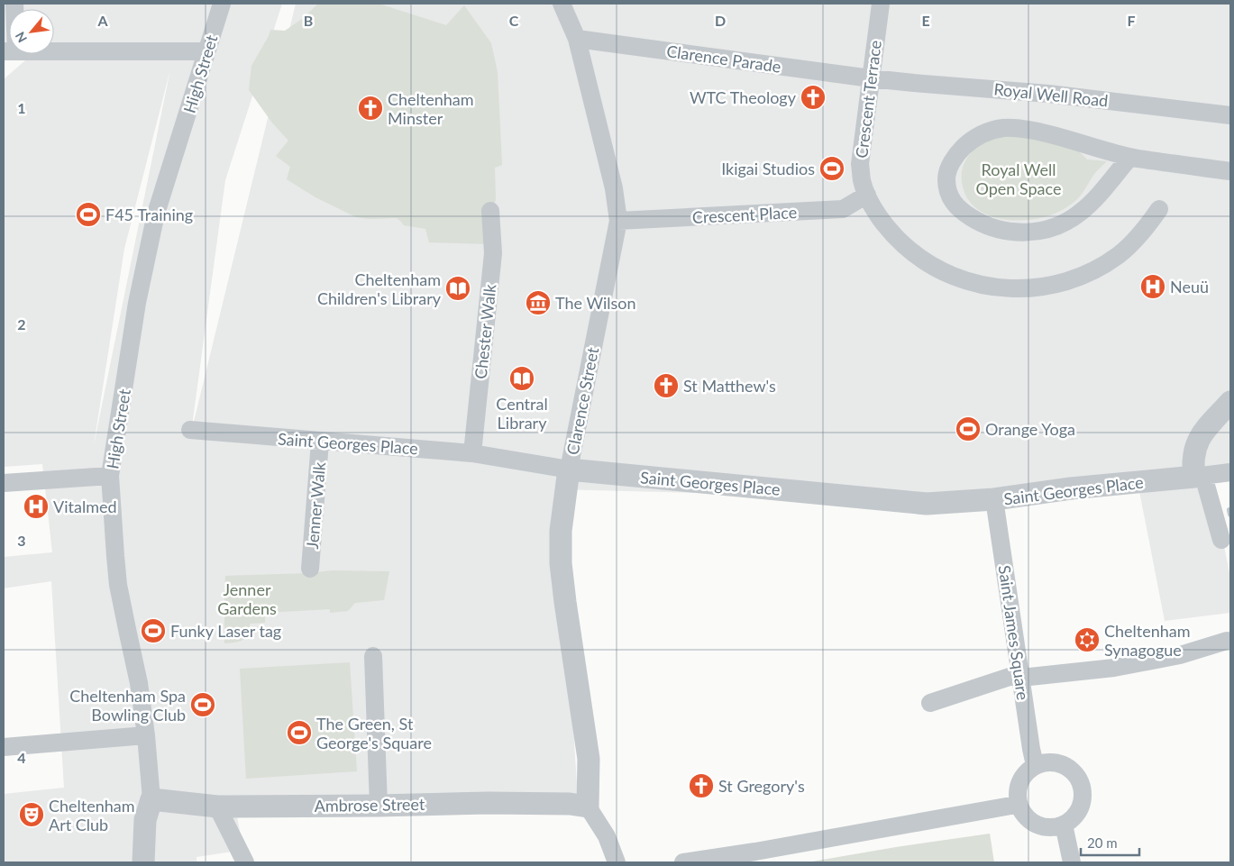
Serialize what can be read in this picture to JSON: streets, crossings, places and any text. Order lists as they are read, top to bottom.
{
  "streets": {
    "street": [
      "Clarence Parade",
      "High Street",
      "Royal Well Road",
      "Crescent Terrace",
      "Crescent Place",
      "Chester Walk",
      "Clarence Street",
      "Saint Georges Place",
      "Jenner Walk",
      "Saint James Square",
      "Ambrose Street"
    ]
  },
  "crossings": [
    ["Clarence Parade", "Royal Well Road"],
    ["Clarence Parade", "Crescent Terrace"],
    ["Clarence Parade", "Clarence Street"],
    ["High Street", "Ambrose Street"],
    ["Royal Well Road", "Crescent Terrace"],
    ["Crescent Terrace", "Crescent Place"],
    ["Crescent Place", "Clarence Street"],
    ["Chester Walk", "Saint Georges Place"],
    ["Clarence Street", "Saint Georges Place"],
    ["Clarence Street", "Ambrose Street"],
    ["Saint Georges Place", "Jenner Walk"],
    ["Saint Georges Place", "Saint James Square"]
  ],
  "parks": ["Royal Well Open Space", "Jenner Gardens"],
  "places": {
    "church": [
      "WTC Theology",
      "Cheltenham Minster",
      "St Matthew's",
      "St Gregory's"
    ],
    "sports": [
      "Ikigai Studios",
      "F45 Training",
      "Orange Yoga",
      "Funky Laser tag",
      "Cheltenham Spa Bowling Club",
      "The Green, St George's Square"
    ],
    "hospital": ["Neuü", "Vitalmed"],
    "library": ["Cheltenham Children's Library", "Central Library"],
    "museum": ["The Wilson"],
    "synagogue": ["Cheltenham Synagogue"],
    "theatre": ["Cheltenham Art Club"]
  },
  "scale_bar": "20 m",
  "north": "bottom left",
  "grid": {
    "columns": [
      "A",
      "B",
      "C",
      "D",
      "E",
      "F"
    ],
    "rows": [
      "1",
      "2",
      "3",
      "4"
    ]
  }
}
